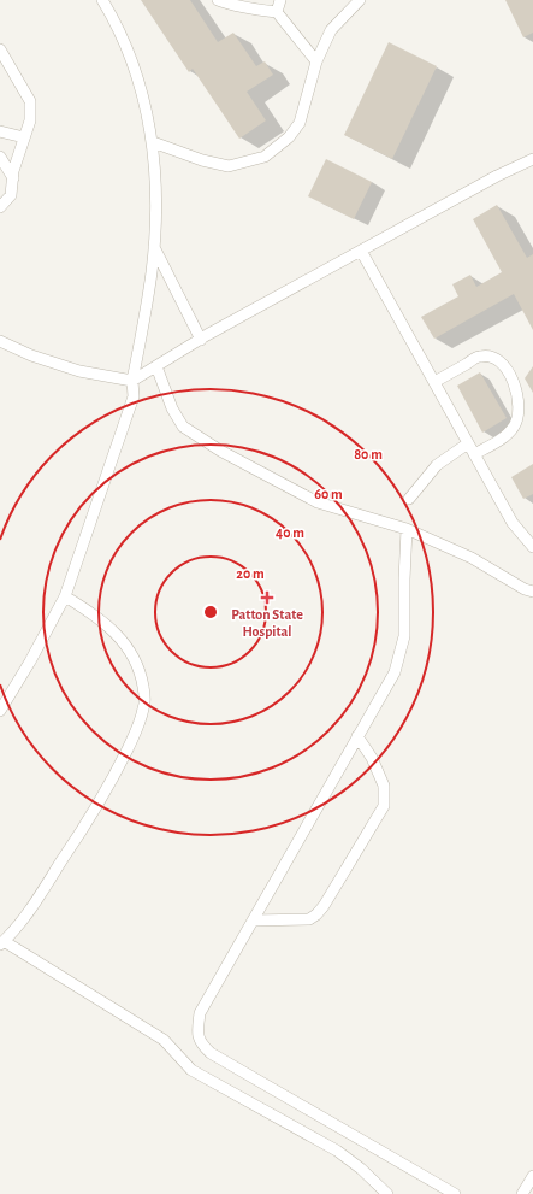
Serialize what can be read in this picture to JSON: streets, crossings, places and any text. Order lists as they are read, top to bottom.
{
  "places": {
    "health": ["Patton State Hospital"]
  },
  "rings": [
    "80 m",
    "60 m",
    "40 m",
    "20 m"
  ]
}
